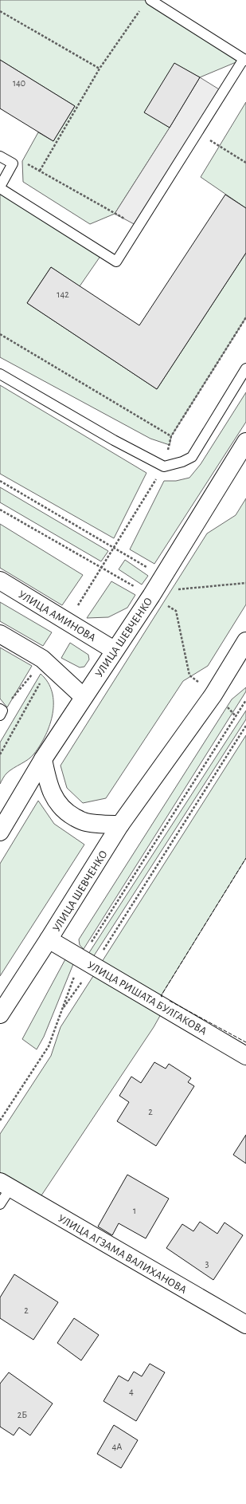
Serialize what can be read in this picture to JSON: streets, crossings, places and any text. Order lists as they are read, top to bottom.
{
  "streets": {
    "main road": [
      "УЛИЦА АМИНОВА",
      "УЛИЦА ШЕВЧЕНКО",
      "УЛИЦА РИШАТА БУЛГАКОВА",
      "УЛИЦА АГЗАМА ВАЛИХАНОВА"
    ]
  },
  "crossings": [
    ["УЛИЦА АМИНОВА", "УЛИЦА ШЕВЧЕНКО"],
    ["УЛИЦА ШЕВЧЕНКО", "УЛИЦА РИШАТА БУЛГАКОВА"]
  ],
  "house_numbers": [
    "140",
    "142",
    "2",
    "1",
    "3",
    "2",
    "4",
    "2Б",
    "4А"
  ]
}
